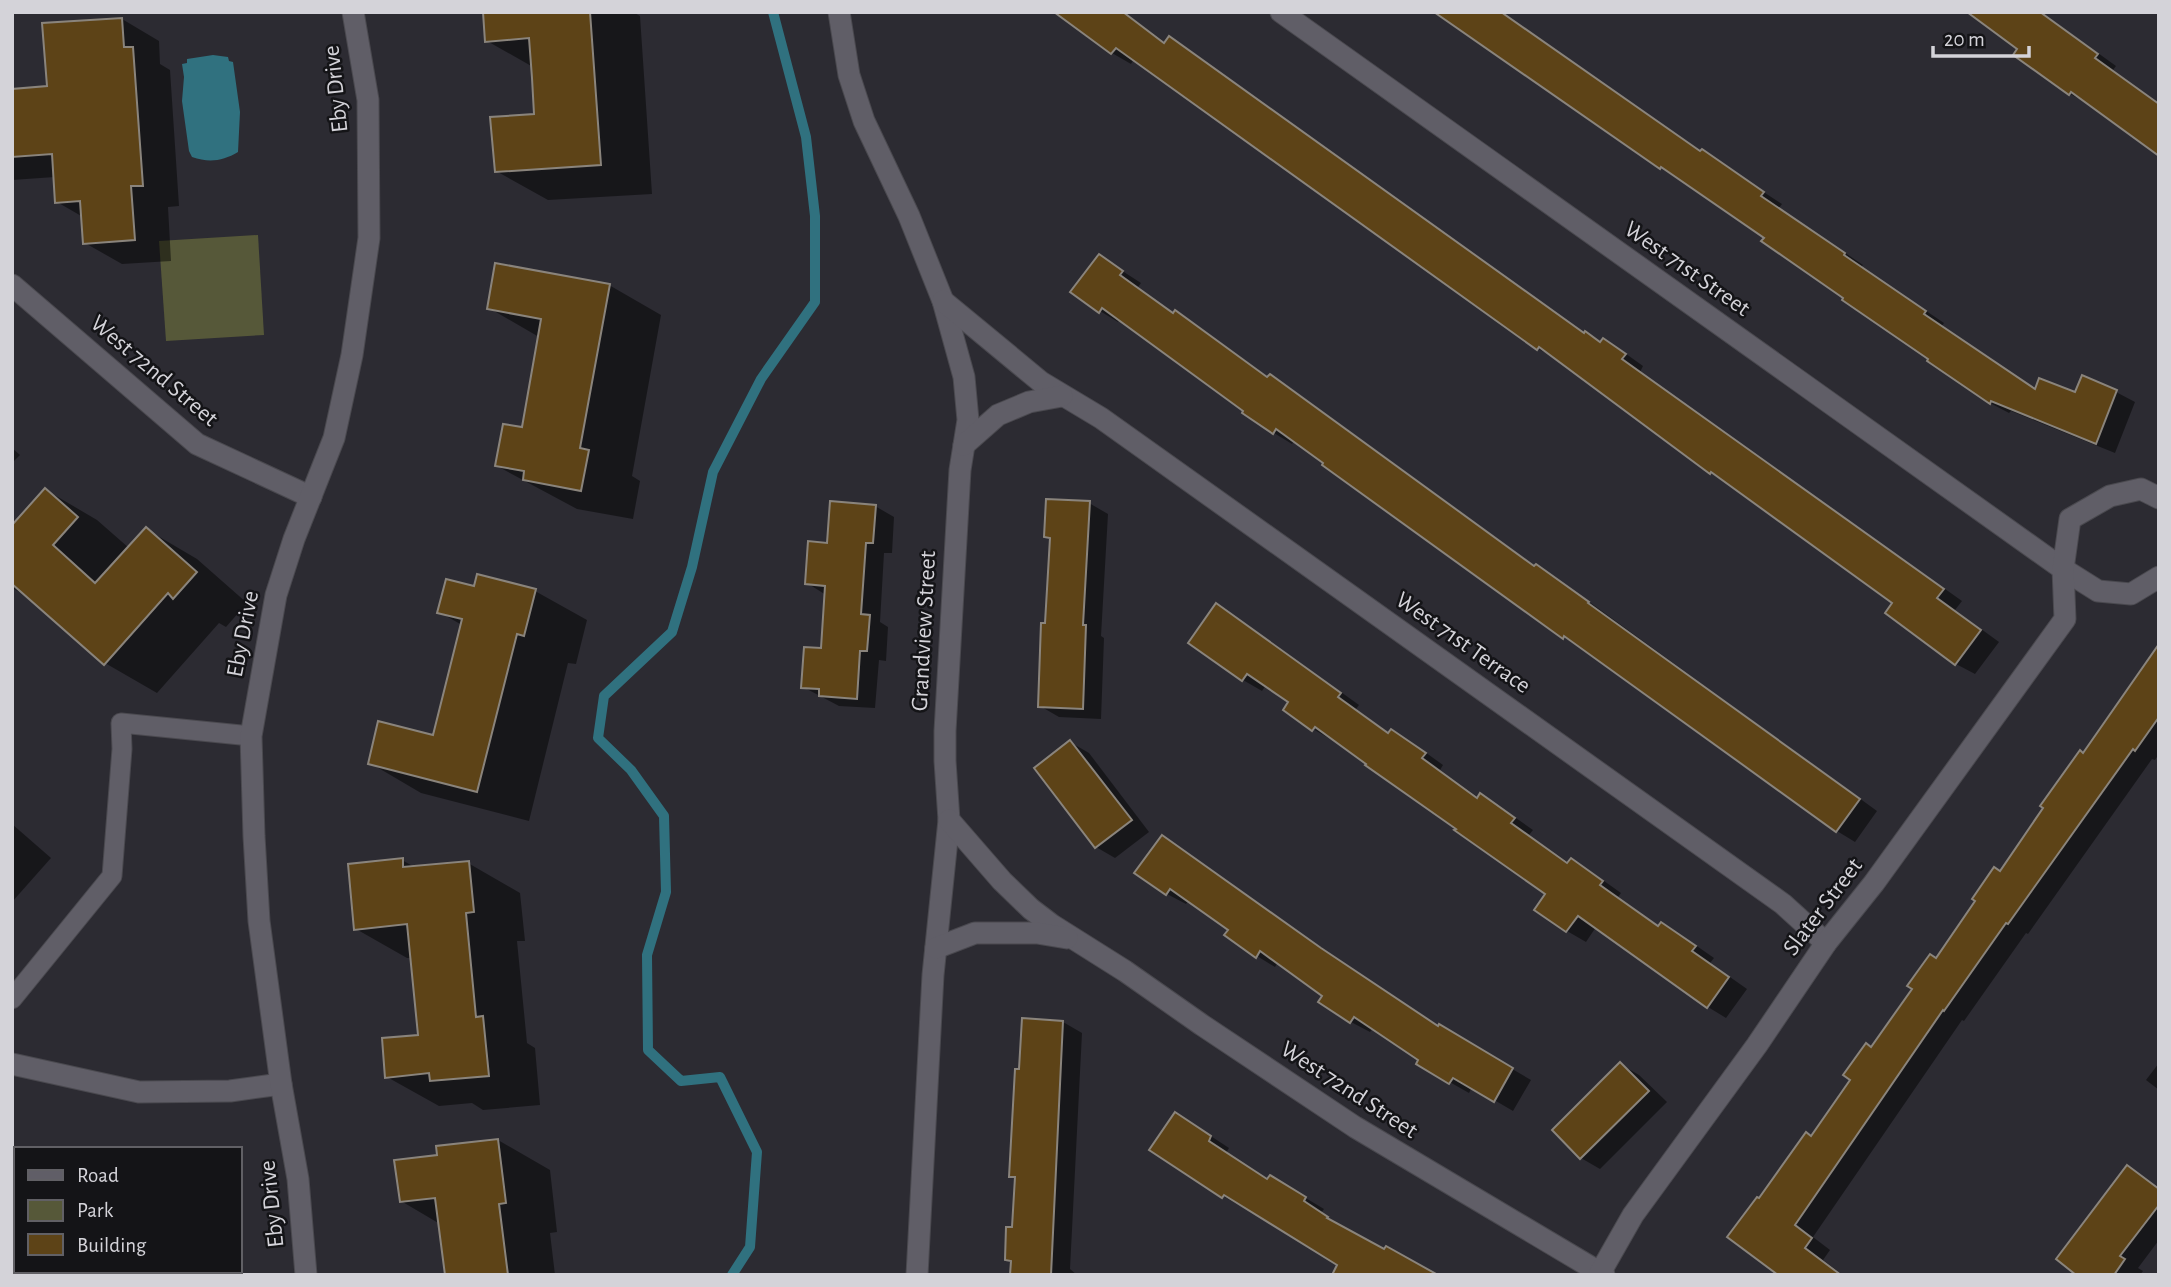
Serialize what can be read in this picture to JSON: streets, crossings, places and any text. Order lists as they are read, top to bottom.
{
  "streets": {
    "street": [
      "Eby Drive",
      "West 71st Street",
      "West 72nd Street",
      "Grandview Street",
      "West 71st Terrace",
      "Slater Street"
    ]
  },
  "crossings": [
    ["Eby Drive", "West 72nd Street"],
    ["West 71st Street", "Slater Street"],
    ["West 72nd Street", "Grandview Street"],
    ["West 72nd Street", "Slater Street"],
    ["Grandview Street", "West 71st Terrace"],
    ["West 71st Terrace", "Slater Street"]
  ],
  "legend": ["Road", "Park", "Building"],
  "scale_bar": "20 m"
}
